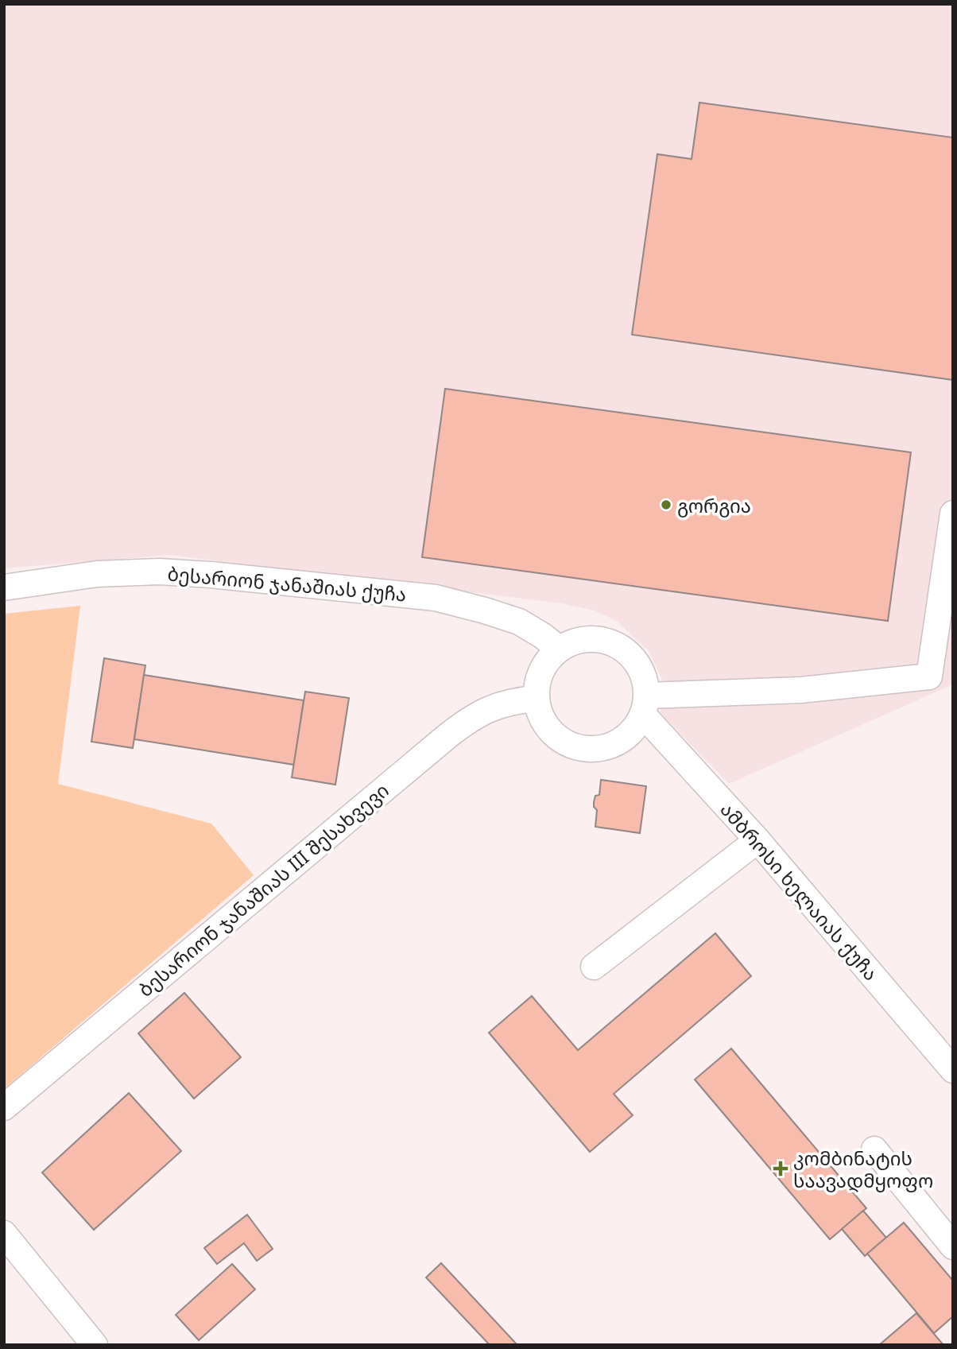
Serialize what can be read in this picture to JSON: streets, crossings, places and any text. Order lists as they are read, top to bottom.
{
  "streets": {
    "street": ["ბესარიონ ჯანაშიას ქუჩა", "ბესარიონ ჯანაშიას III შესახვევი", "ამბროსი ხელაიას ქუჩა"]
  },
  "crossings": [
    ["ბესარიონ ჯანაშიას ქუჩა", "ბესარიონ ჯანაშიას III შესახვევი"],
    ["ბესარიონ ჯანაშიას ქუჩა", "ამბროსი ხელაიას ქუჩა"],
    ["ბესარიონ ჯანაშიას III შესახვევი", "ამბროსი ხელაიას ქუჩა"]
  ],
  "places": {
    "other": ["გორგია"],
    "health": ["კომბინატის საავადმყოფო"]
  }
}
